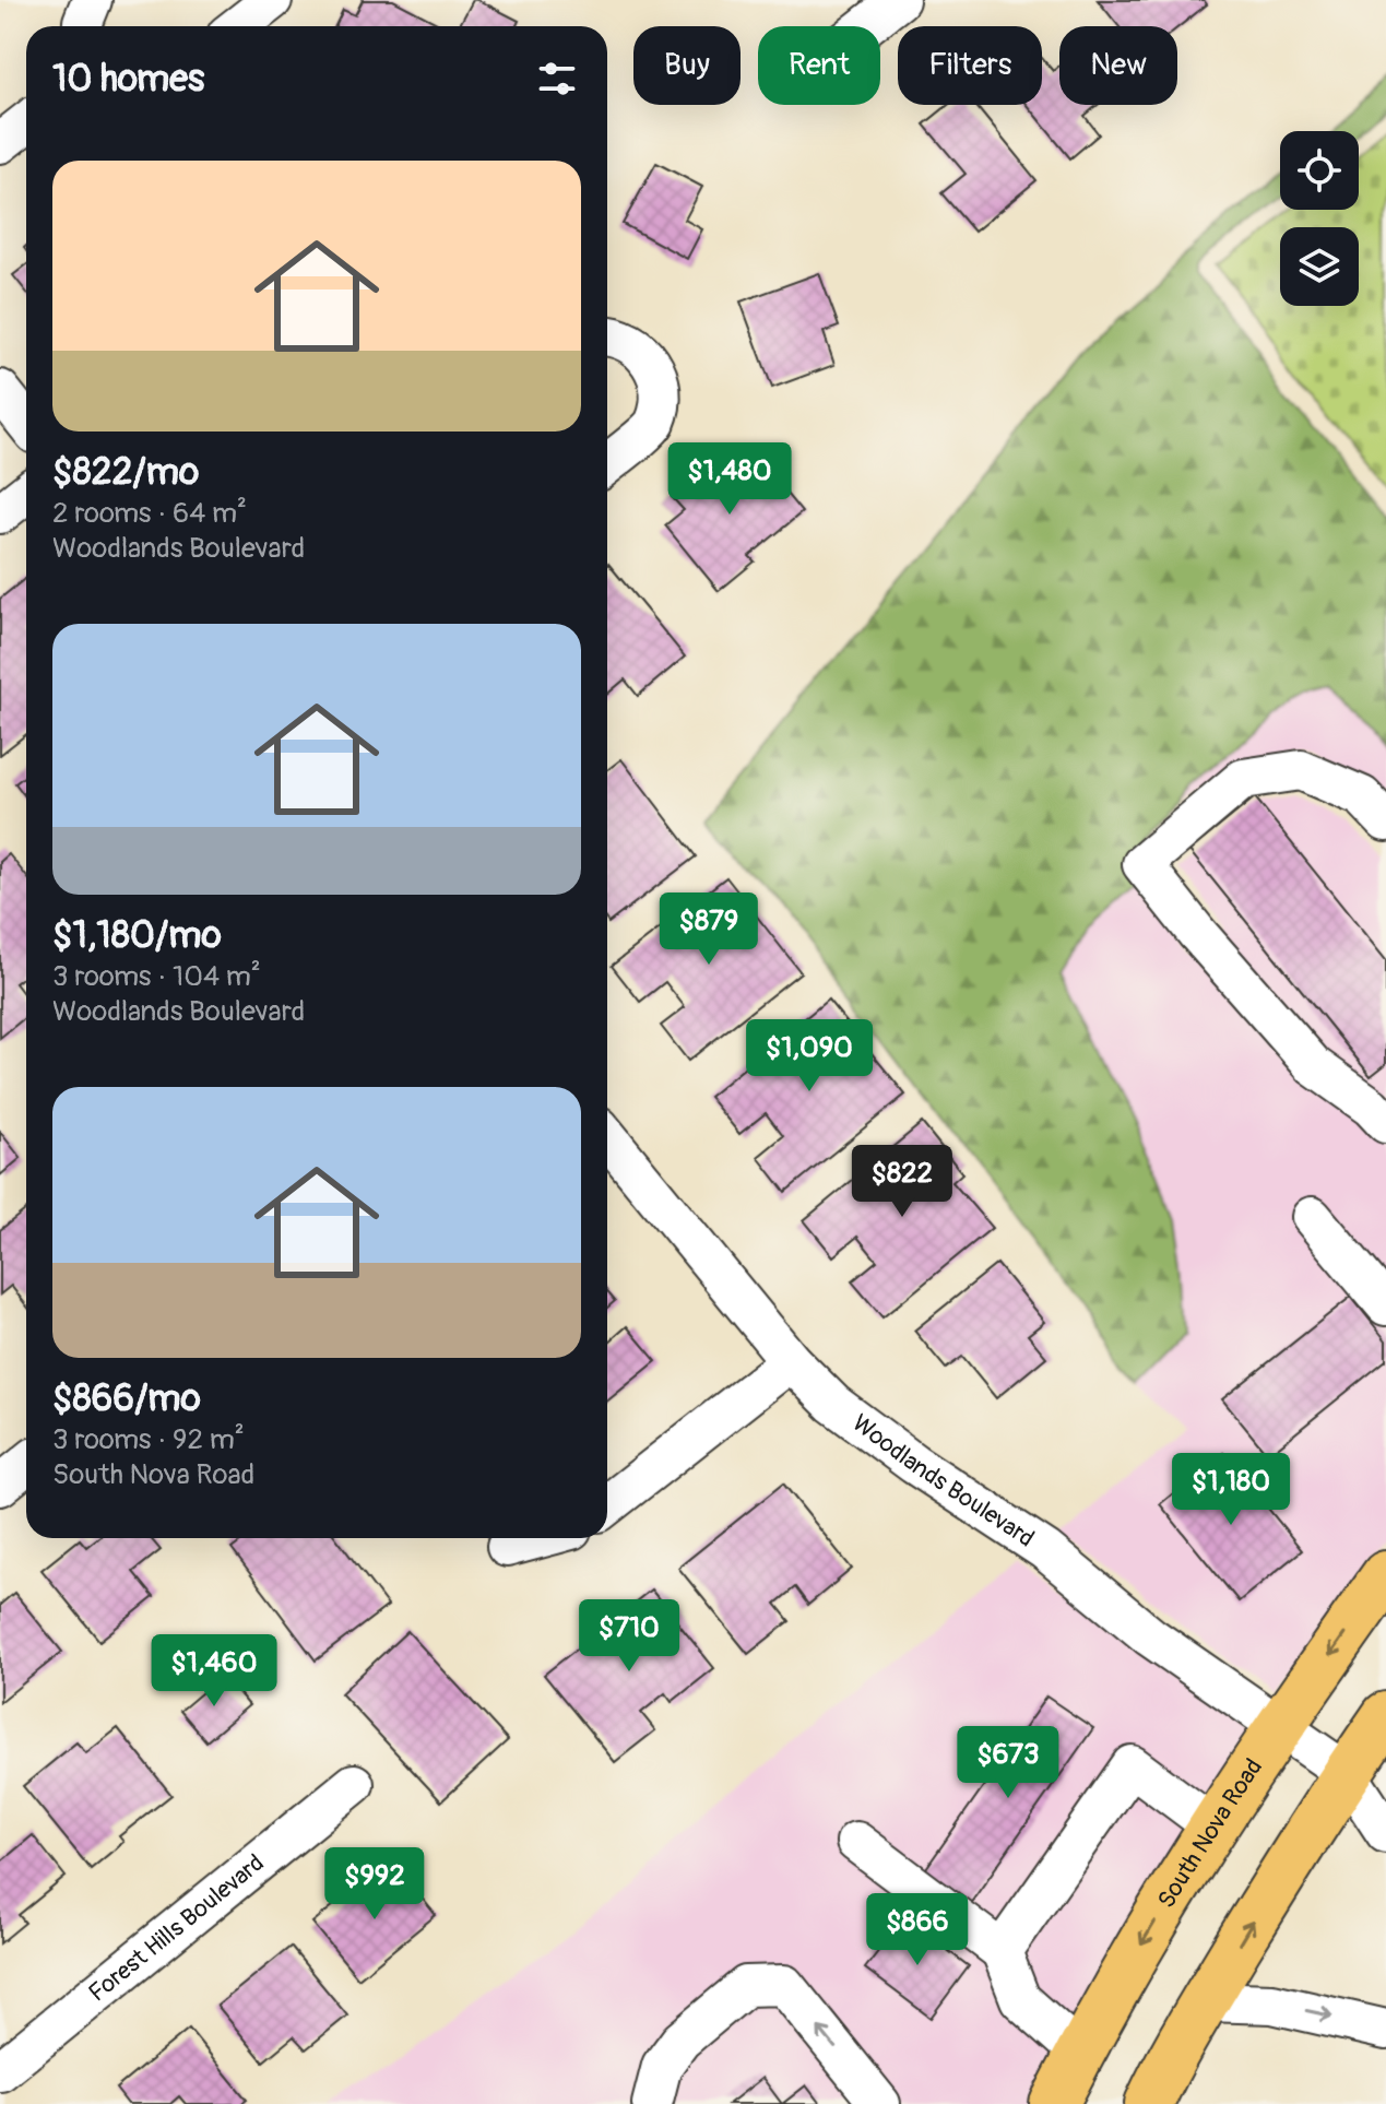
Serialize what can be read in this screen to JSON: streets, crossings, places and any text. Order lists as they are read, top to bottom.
{
  "streets": {
    "main road": ["South Nova Road"],
    "street": ["Woodlands Boulevard", "Forest Hills Boulevard"]
  },
  "crossings": [
    ["Woodlands Boulevard", "South Nova Road"]
  ],
  "page": {
    "chip": [
      "Buy",
      "Rent",
      "Filters",
      "New"
    ],
    "heading": "10 homes",
    "list": [
      {
        "name": "$822/mo",
        "note": "2 rooms · 64 m² · Woodlands Boulevard"
      },
      {
        "name": "$1,180/mo",
        "note": "3 rooms · 104 m² · Woodlands Boulevard"
      },
      {
        "name": "$866/mo",
        "note": "3 rooms · 92 m² · South Nova Road"
      }
    ],
    "price": [
      "$1,480",
      "$879",
      "$1,090",
      "$822",
      "$1,180",
      "$710",
      "$1,460",
      "$673",
      "$992",
      "$866"
    ]
  }
}
